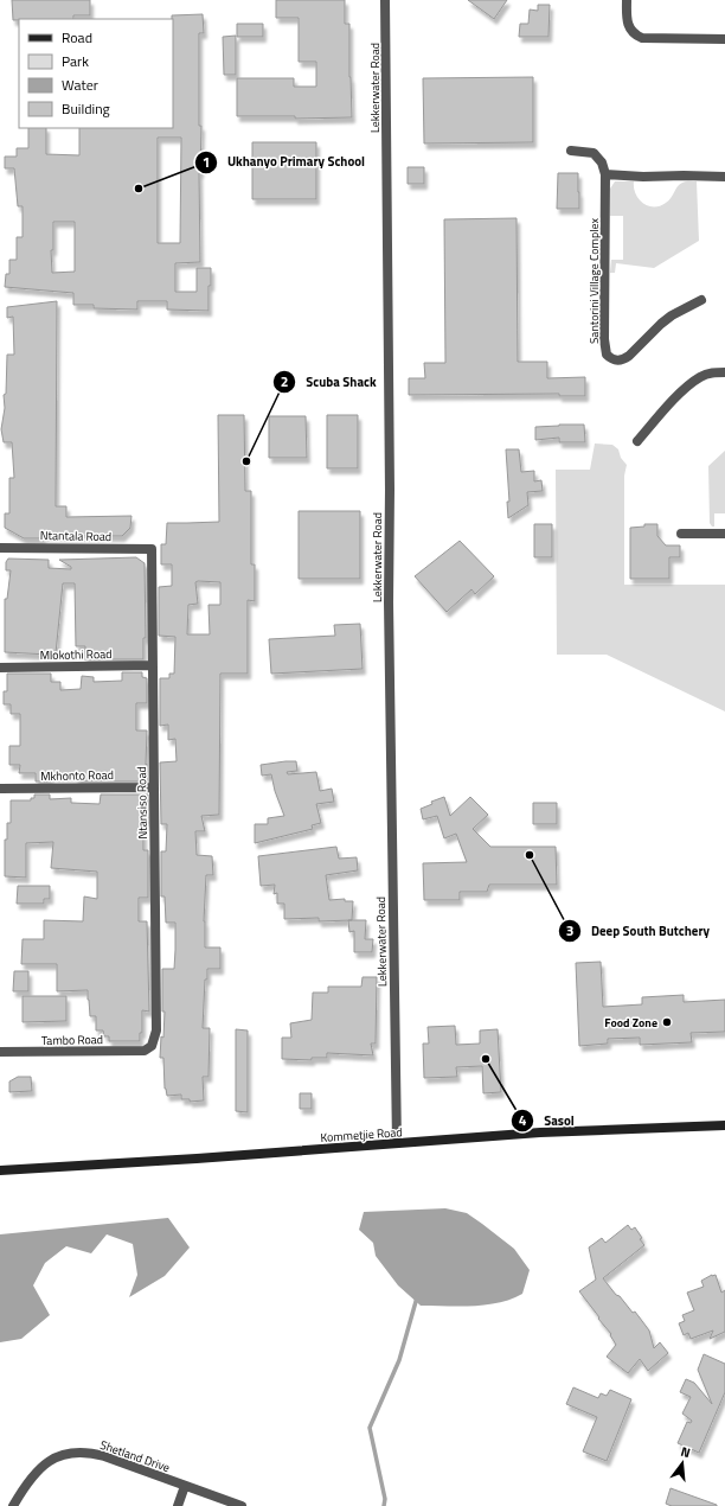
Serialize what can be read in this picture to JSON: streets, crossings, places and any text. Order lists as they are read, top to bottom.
{
  "streets": {
    "main road": ["Kommetjie Road"],
    "street": [
      "Lekkerwater Road",
      "Santorini Village Complex",
      "Ntantala Road",
      "Mlokothi Road",
      "Mkhonto Road",
      "Ntansiso Road",
      "Tambo Road",
      "Shetland Drive"
    ]
  },
  "crossings": [
    ["Lekkerwater Road", "Kommetjie Road"],
    ["Ntantala Road", "Ntansiso Road"],
    ["Mlokothi Road", "Ntansiso Road"],
    ["Mkhonto Road", "Ntansiso Road"],
    ["Ntansiso Road", "Tambo Road"]
  ],
  "places": [
    "Ukhanyo Primary School",
    "Scuba Shack",
    "Deep South Butchery",
    "Food Zone",
    "Sasol"
  ],
  "legend": [
    "Road",
    "Park",
    "Water",
    "Building"
  ],
  "north": "top"
}
